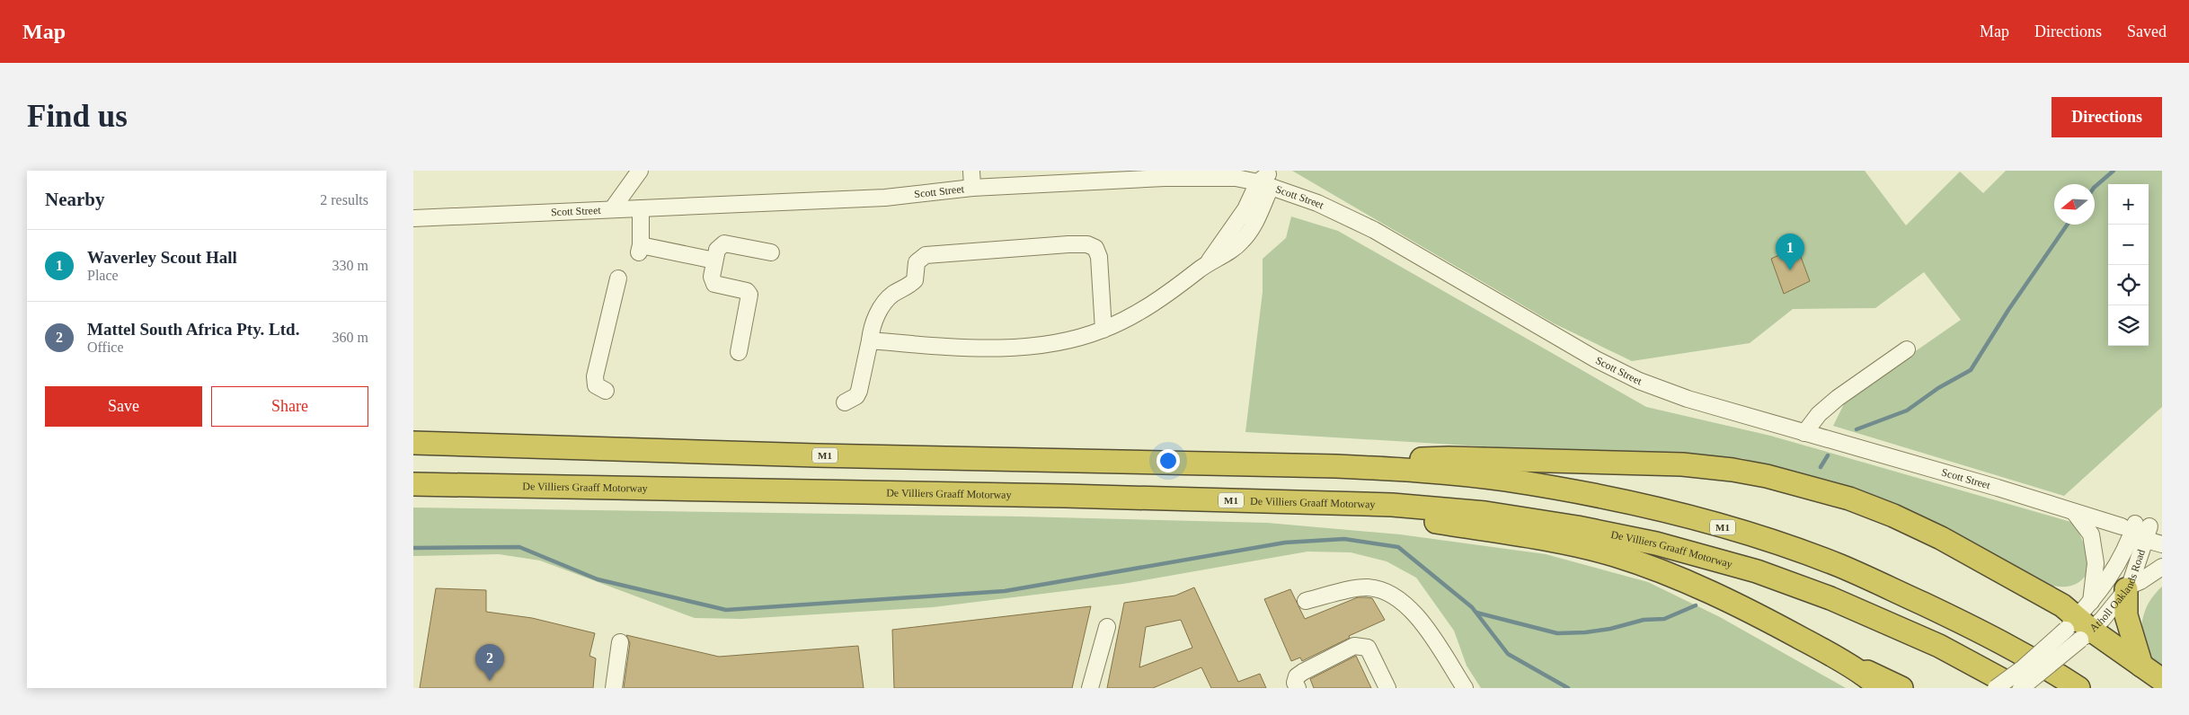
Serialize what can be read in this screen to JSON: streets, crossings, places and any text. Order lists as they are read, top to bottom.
{
  "streets": {
    "highway": ["M1", "De Villiers Graaff Motorway"],
    "street": ["Scott Street", "Atholl Oaklands Road"]
  },
  "crossings": [
    ["Scott Street", "Atholl Oaklands Road"]
  ],
  "north": "left",
  "page": {
    "header": "Map",
    "nav": ["Map", "Directions", "Saved"],
    "buttons": [
      "Directions",
      ["Save", "Share"]
    ],
    "title": "Find us",
    "heading": ["Nearby", "2 results"],
    "map_buttons": ["+", "−"],
    "list": [
      {
        "mark": "1",
        "name": "Waverley Scout Hall",
        "note": "Place",
        "value": "330 m"
      },
      {
        "mark": "2",
        "name": "Mattel South Africa Pty. Ltd.",
        "note": "Office",
        "value": "360 m"
      }
    ],
    "pins": ["1", "2"]
  }
}
